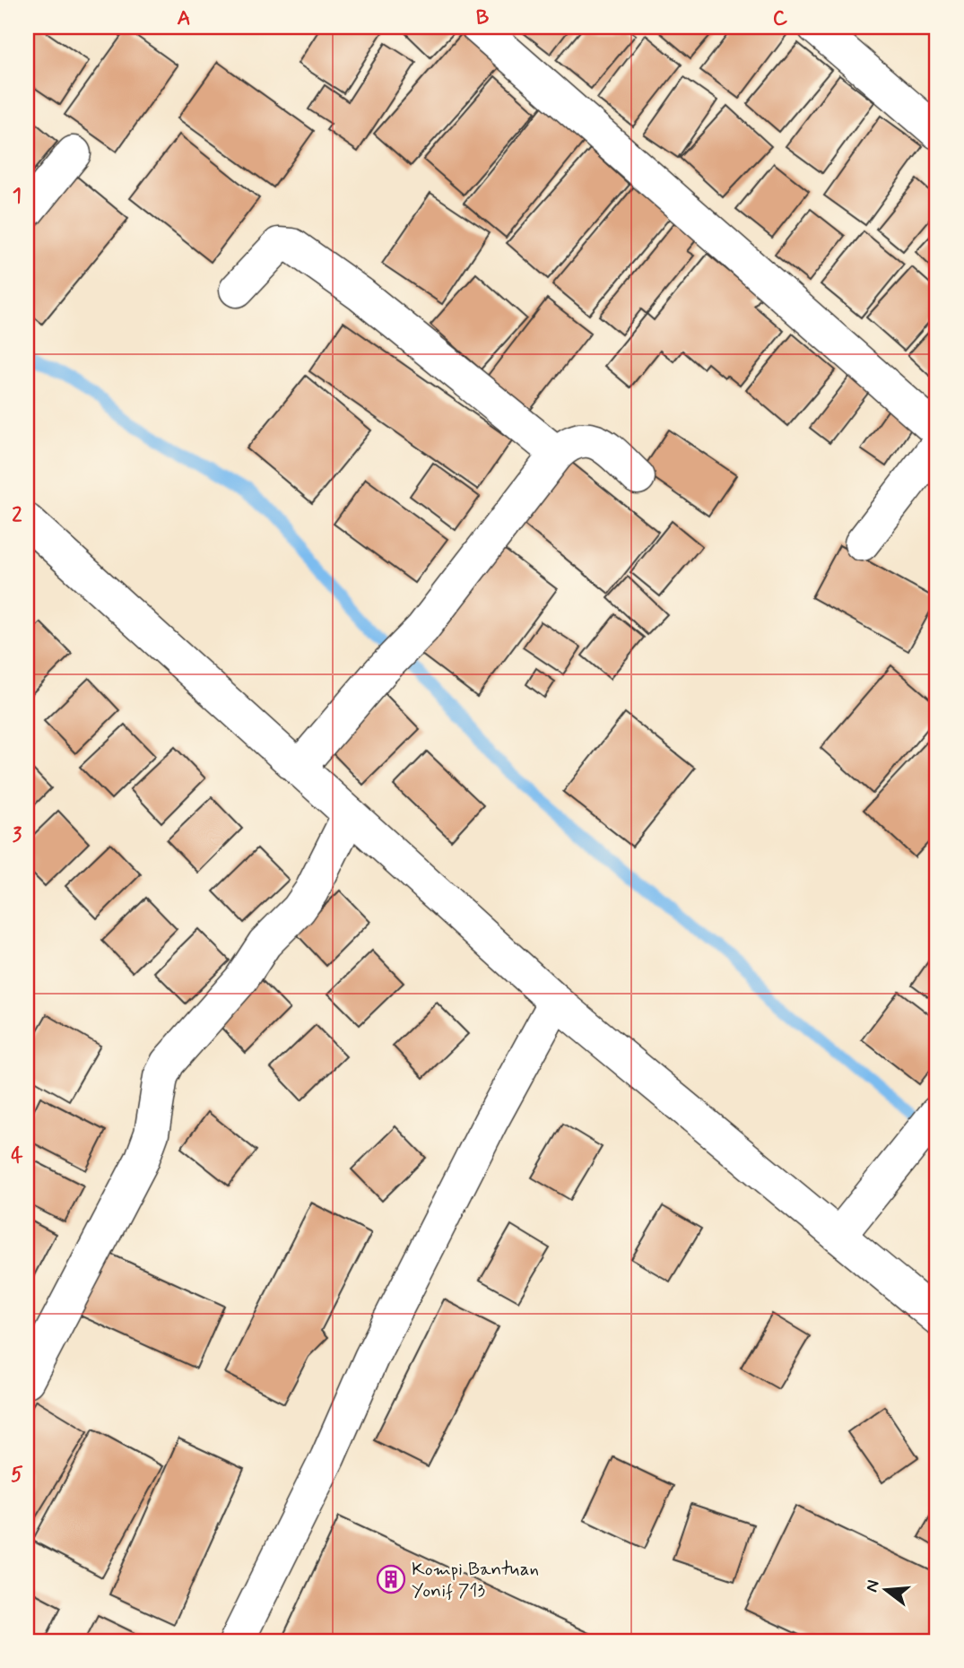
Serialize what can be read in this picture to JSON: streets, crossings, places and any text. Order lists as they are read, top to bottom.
{
  "places": {
    "building": ["Kompi Bantuan Yonif 713"]
  },
  "north": "left",
  "grid": {
    "columns": ["A", "B", "C"],
    "rows": [
      "1",
      "2",
      "3",
      "4",
      "5"
    ]
  }
}
